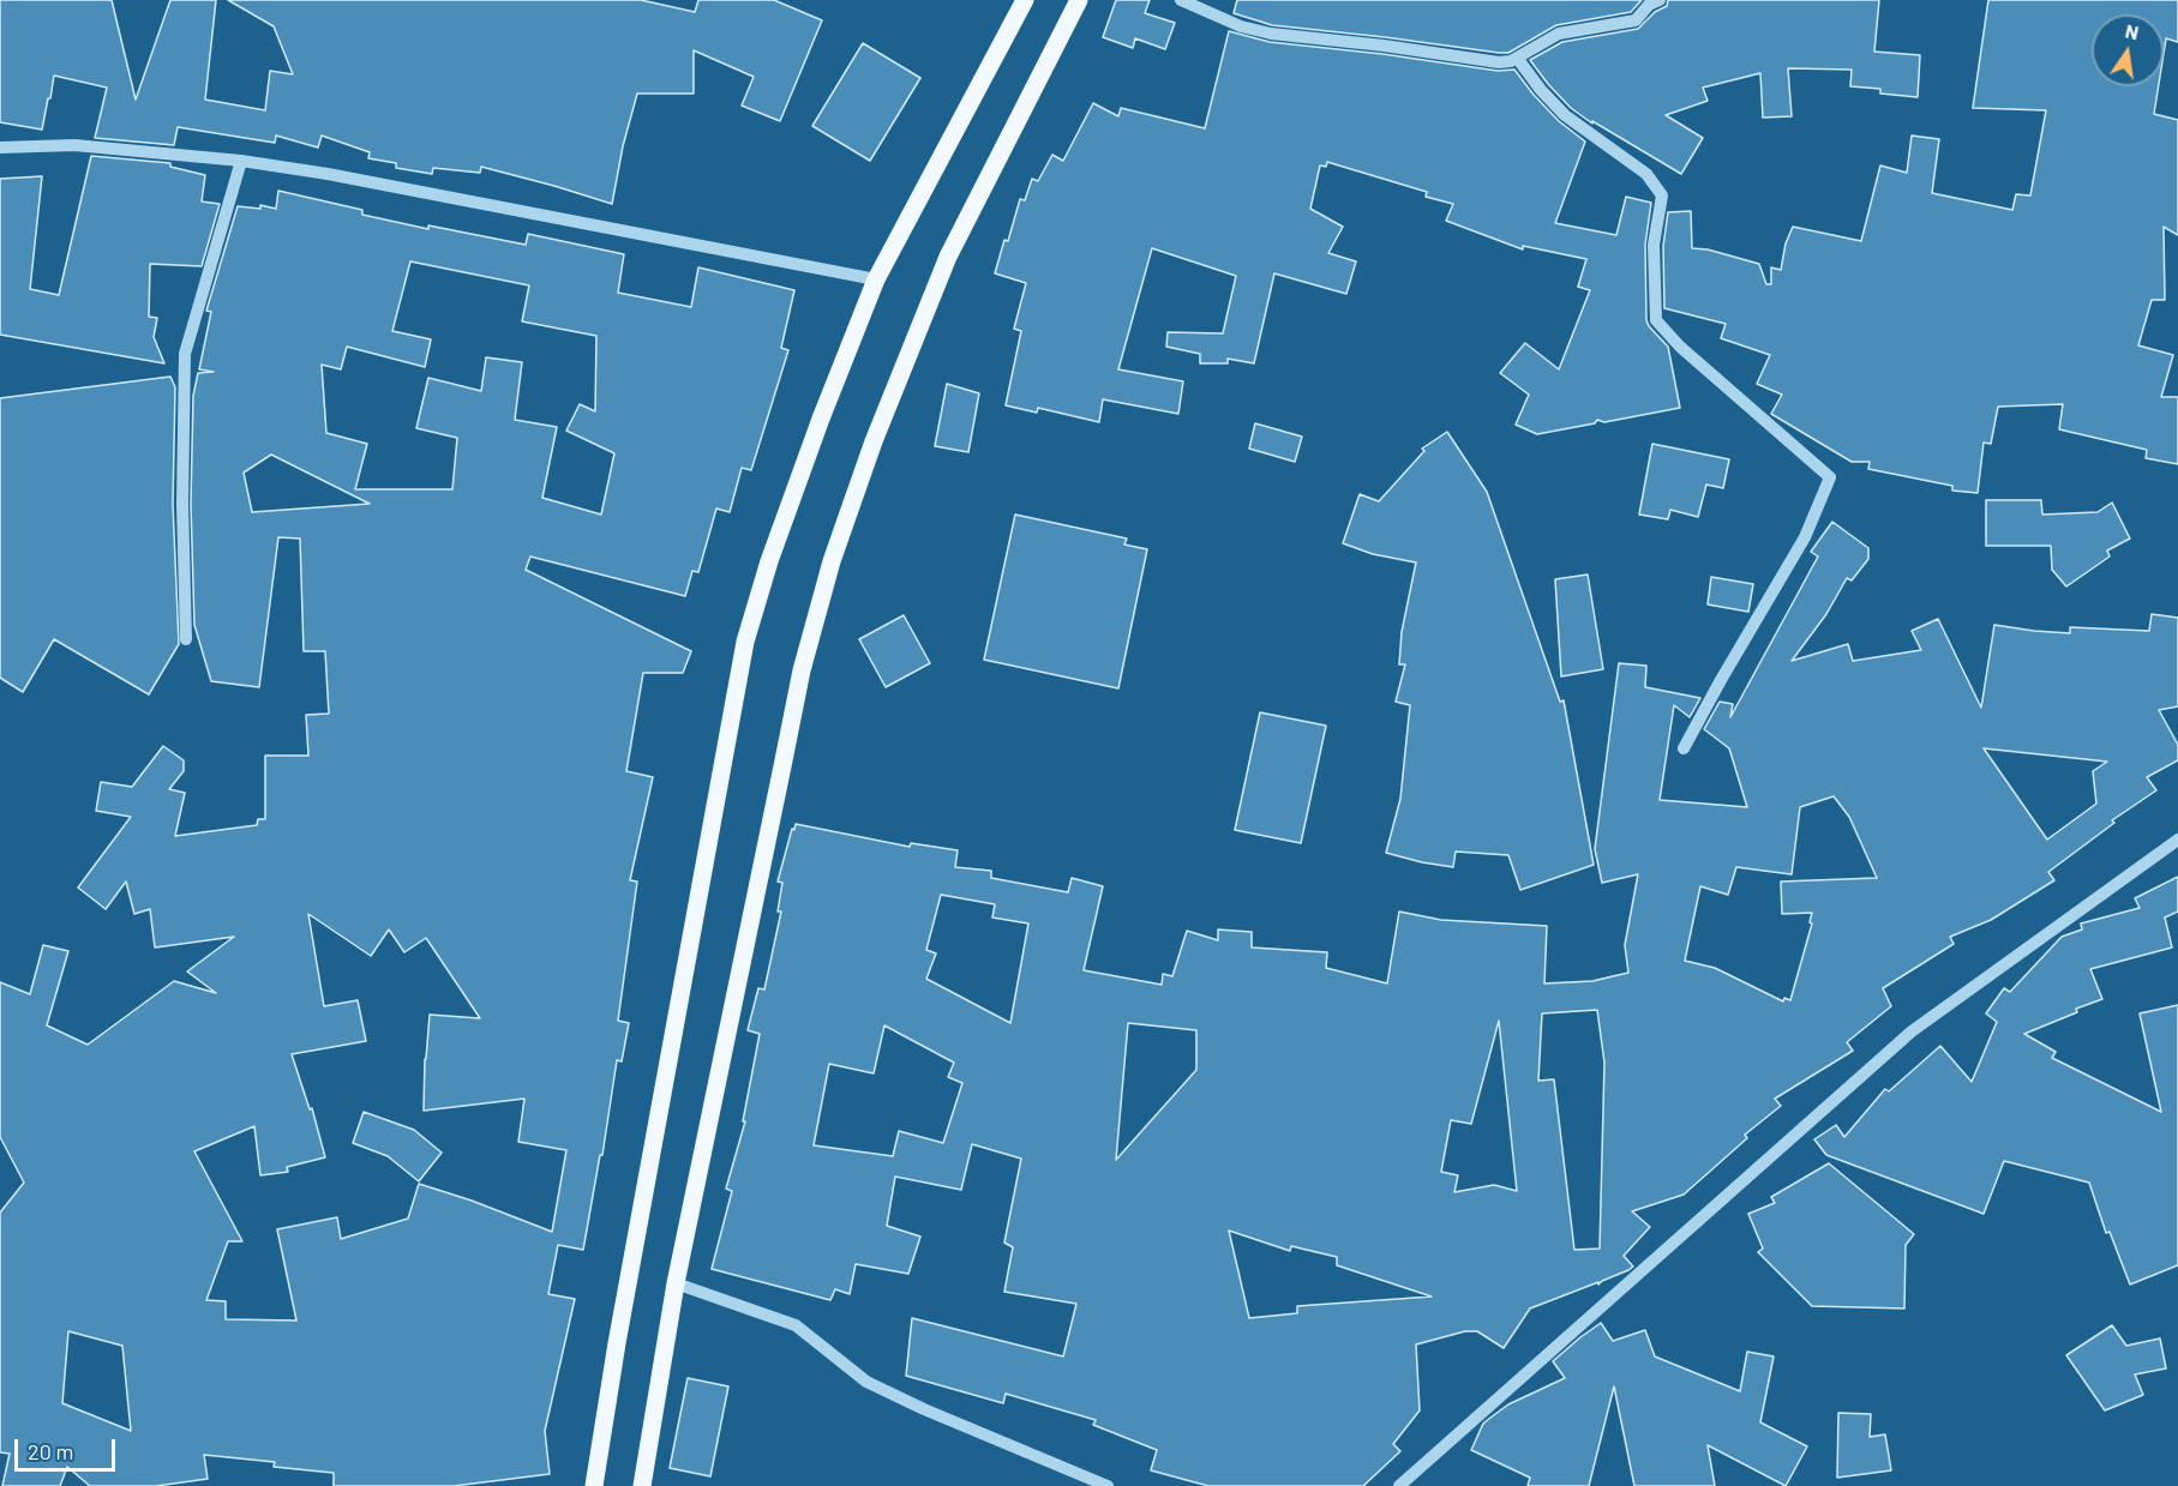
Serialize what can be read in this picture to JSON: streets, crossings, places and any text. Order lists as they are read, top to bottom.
{
  "scale_bar": "20 m",
  "north": "top"
}
